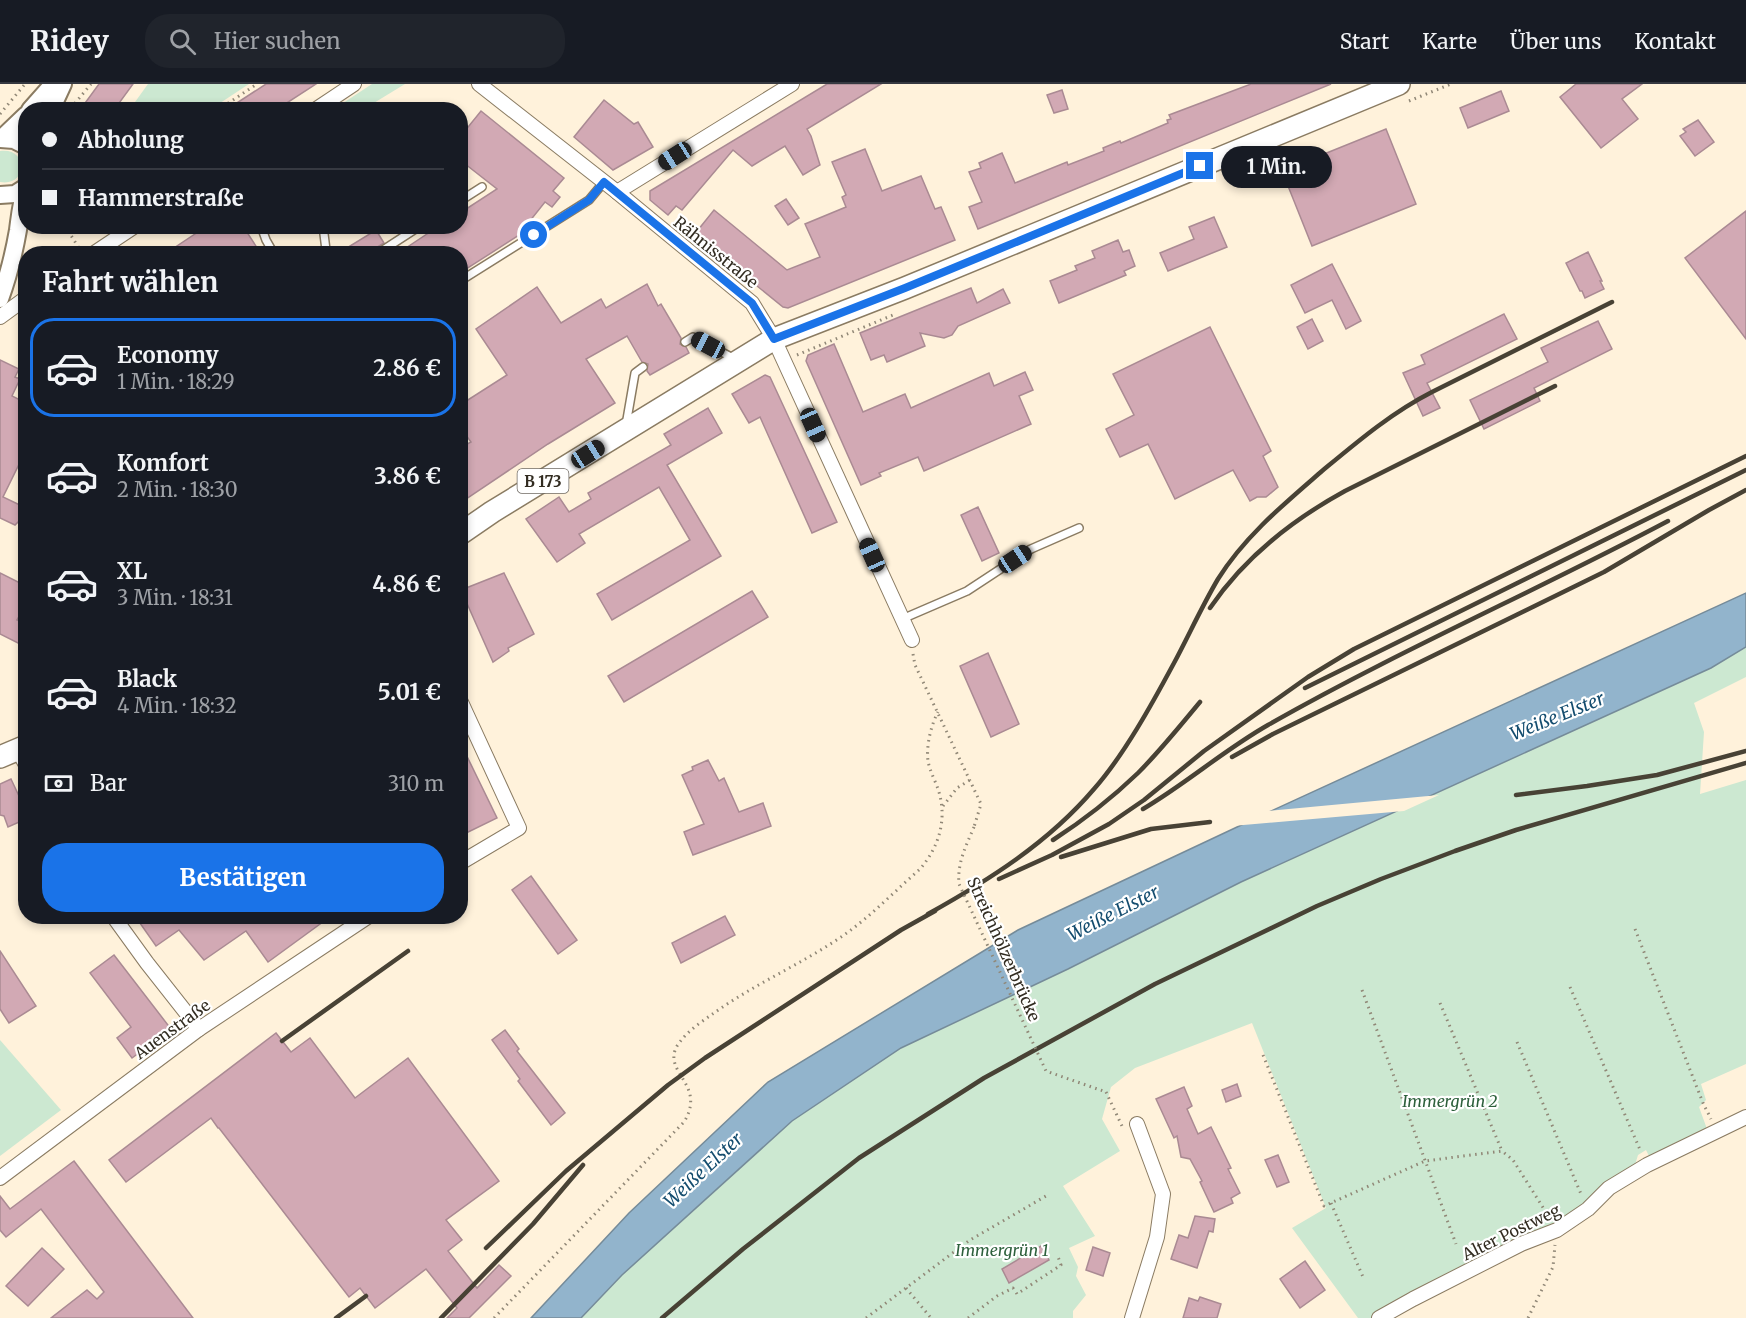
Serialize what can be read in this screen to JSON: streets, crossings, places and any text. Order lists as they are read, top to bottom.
{
  "streets": {
    "main road": ["B 173"],
    "street": ["Rähnisstraße", "Auenstraße", "Alter Postweg"],
    "path": ["Streichhölzerbrücke"]
  },
  "crossings": [
    ["Rähnisstraße", "B 173"],
    ["Rähnisstraße", "Streichhölzerbrücke"]
  ],
  "water": ["Weiße Elster"],
  "parks": ["Immergrün 2", "Immergrün 1"],
  "page": {
    "header": "Ridey",
    "search": "Hier suchen",
    "nav": [
      "Start",
      "Karte",
      "Über uns",
      "Kontakt"
    ],
    "banner": ["Abholung", "Hammerstraße"],
    "bubble": "1 Min.",
    "heading": "Fahrt wählen",
    "list": [
      {
        "name": "Economy",
        "note": "1 Min. · 18:29",
        "value": "2.86 €"
      },
      {
        "name": "Komfort",
        "note": "2 Min. · 18:30",
        "value": "3.86 €"
      },
      {
        "name": "XL",
        "note": "3 Min. · 18:31",
        "value": "4.86 €"
      },
      {
        "name": "Black",
        "note": "4 Min. · 18:32",
        "value": "5.01 €"
      }
    ],
    "pay": ["Bar", "310 m"],
    "buttons": "Bestätigen"
  }
}
